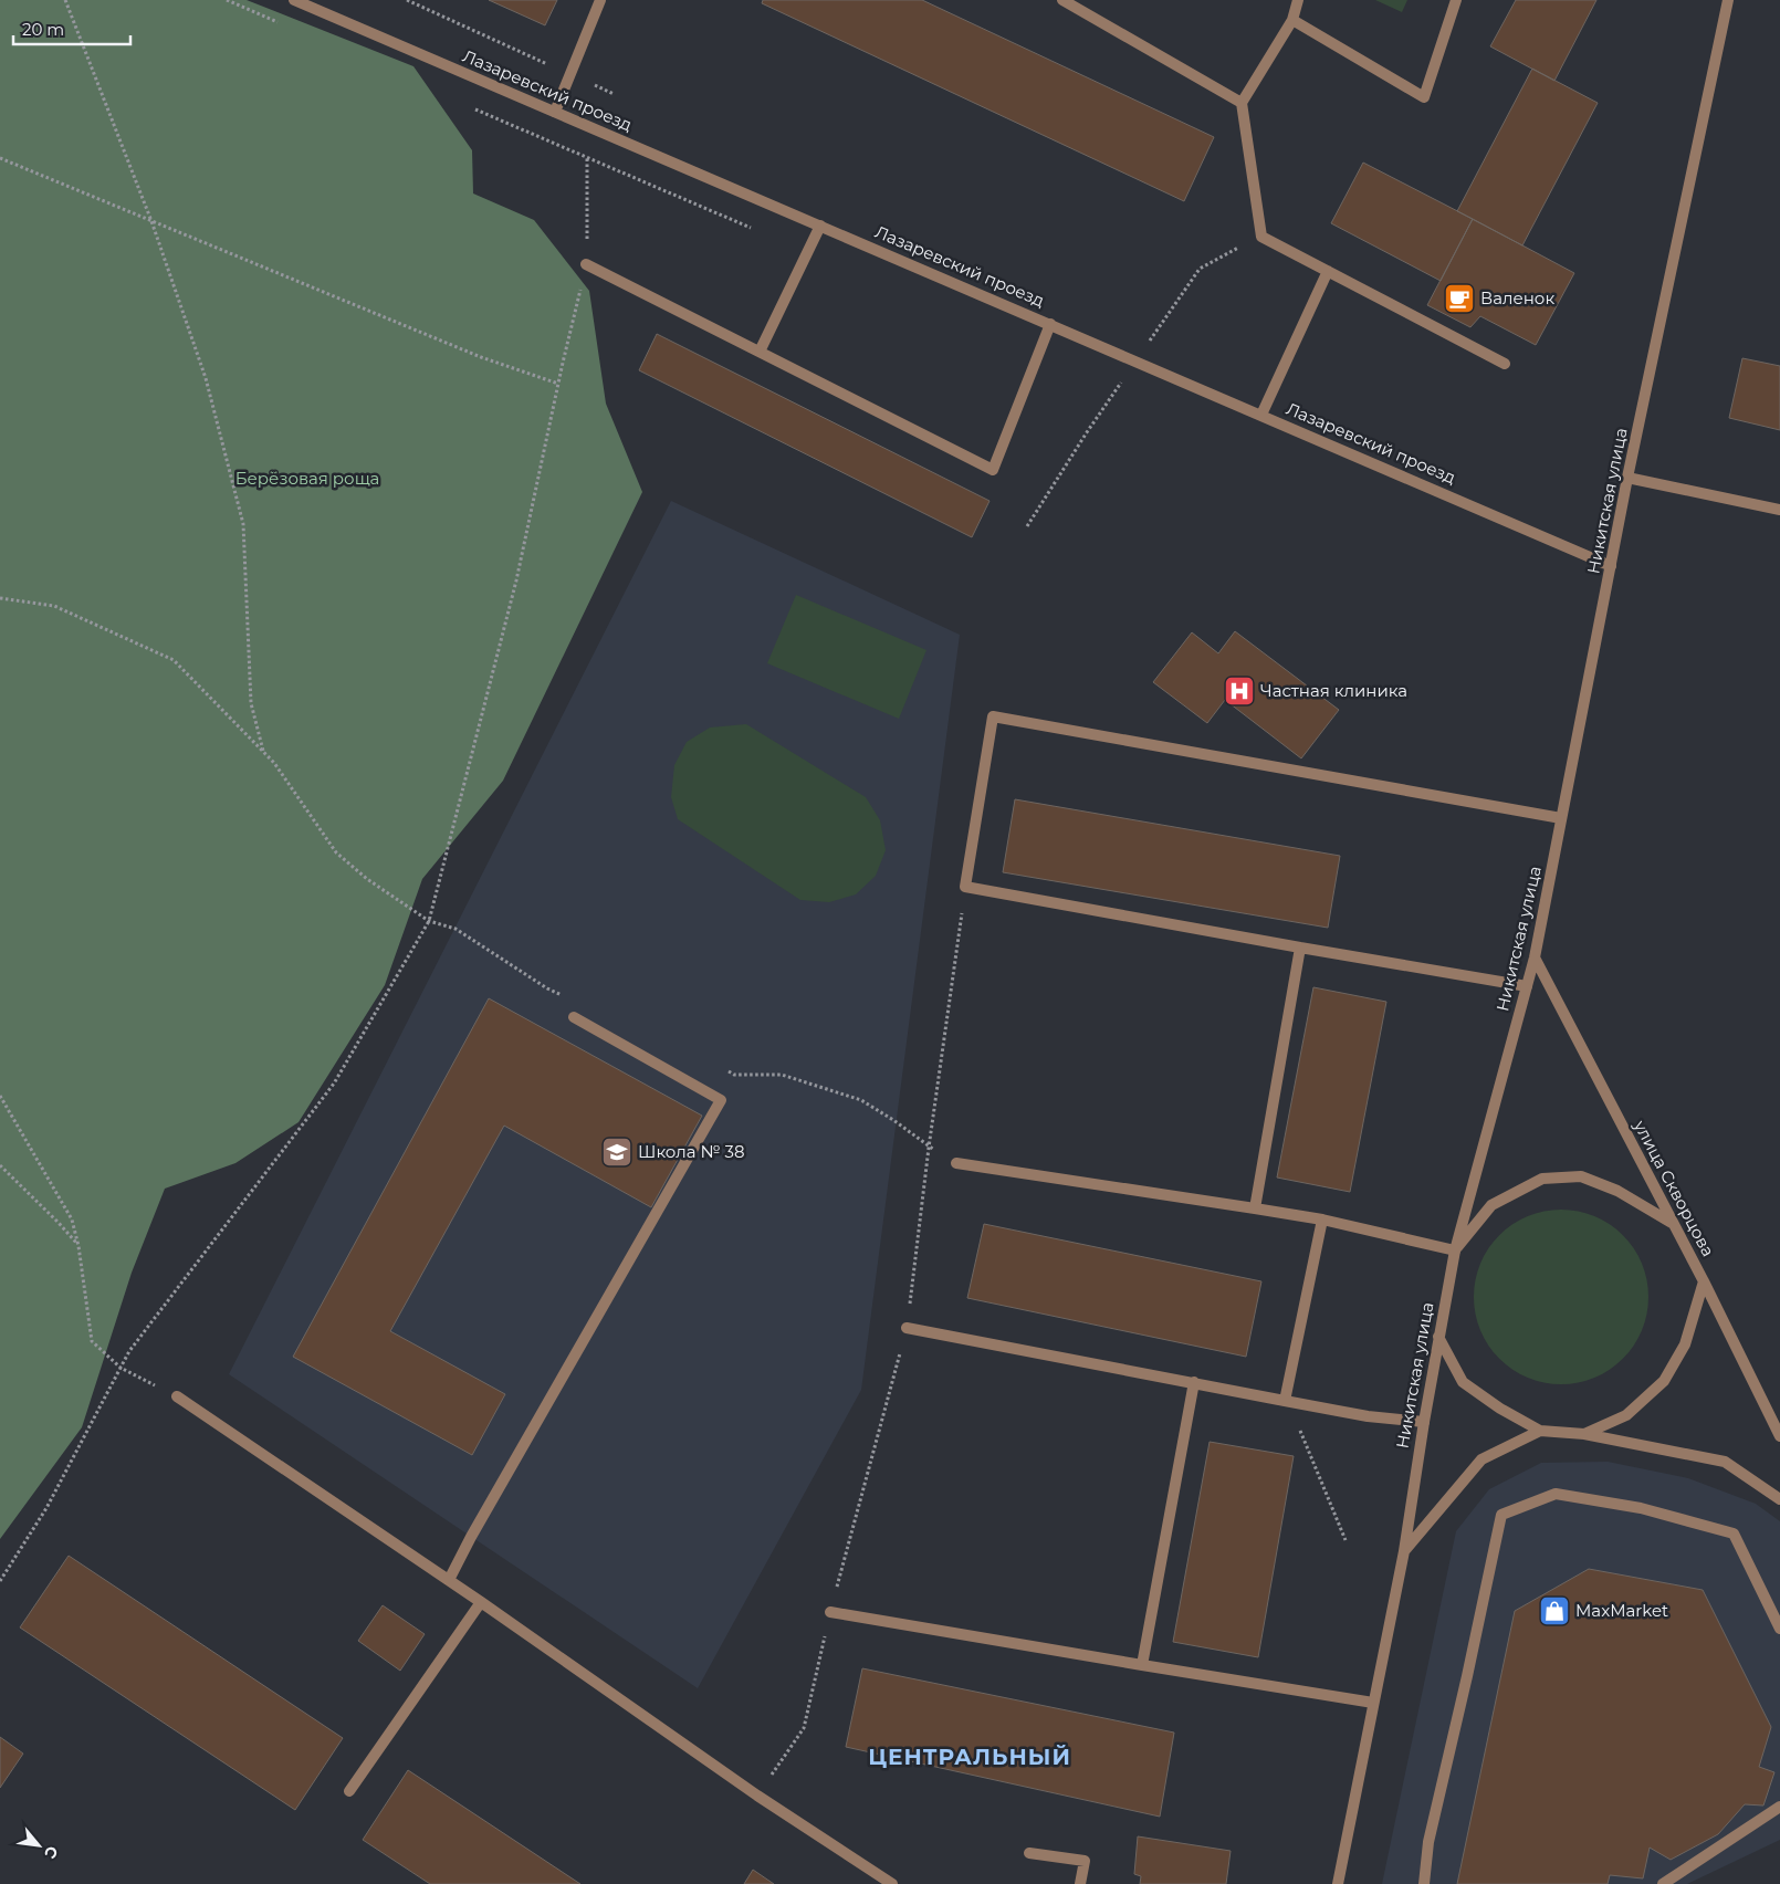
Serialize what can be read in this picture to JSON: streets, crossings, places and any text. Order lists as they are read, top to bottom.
{
  "streets": {
    "street": ["Лазаревский проезд", "Никитская улица", "улица Скворцова"]
  },
  "crossings": [
    ["Лазаревский проезд", "Никитская улица"],
    ["Никитская улица", "улица Скворцова"]
  ],
  "districts": ["ЦЕНТРАЛЬНЫЙ"],
  "parks": ["Берёзовая роща"],
  "places": {
    "cafe": ["Валенок"],
    "hospital": ["Частная клиника"],
    "school or university": ["Школа № 38"],
    "shop": ["MaxMarket"]
  },
  "scale_bar": "20 m",
  "north": "bottom right"
}
